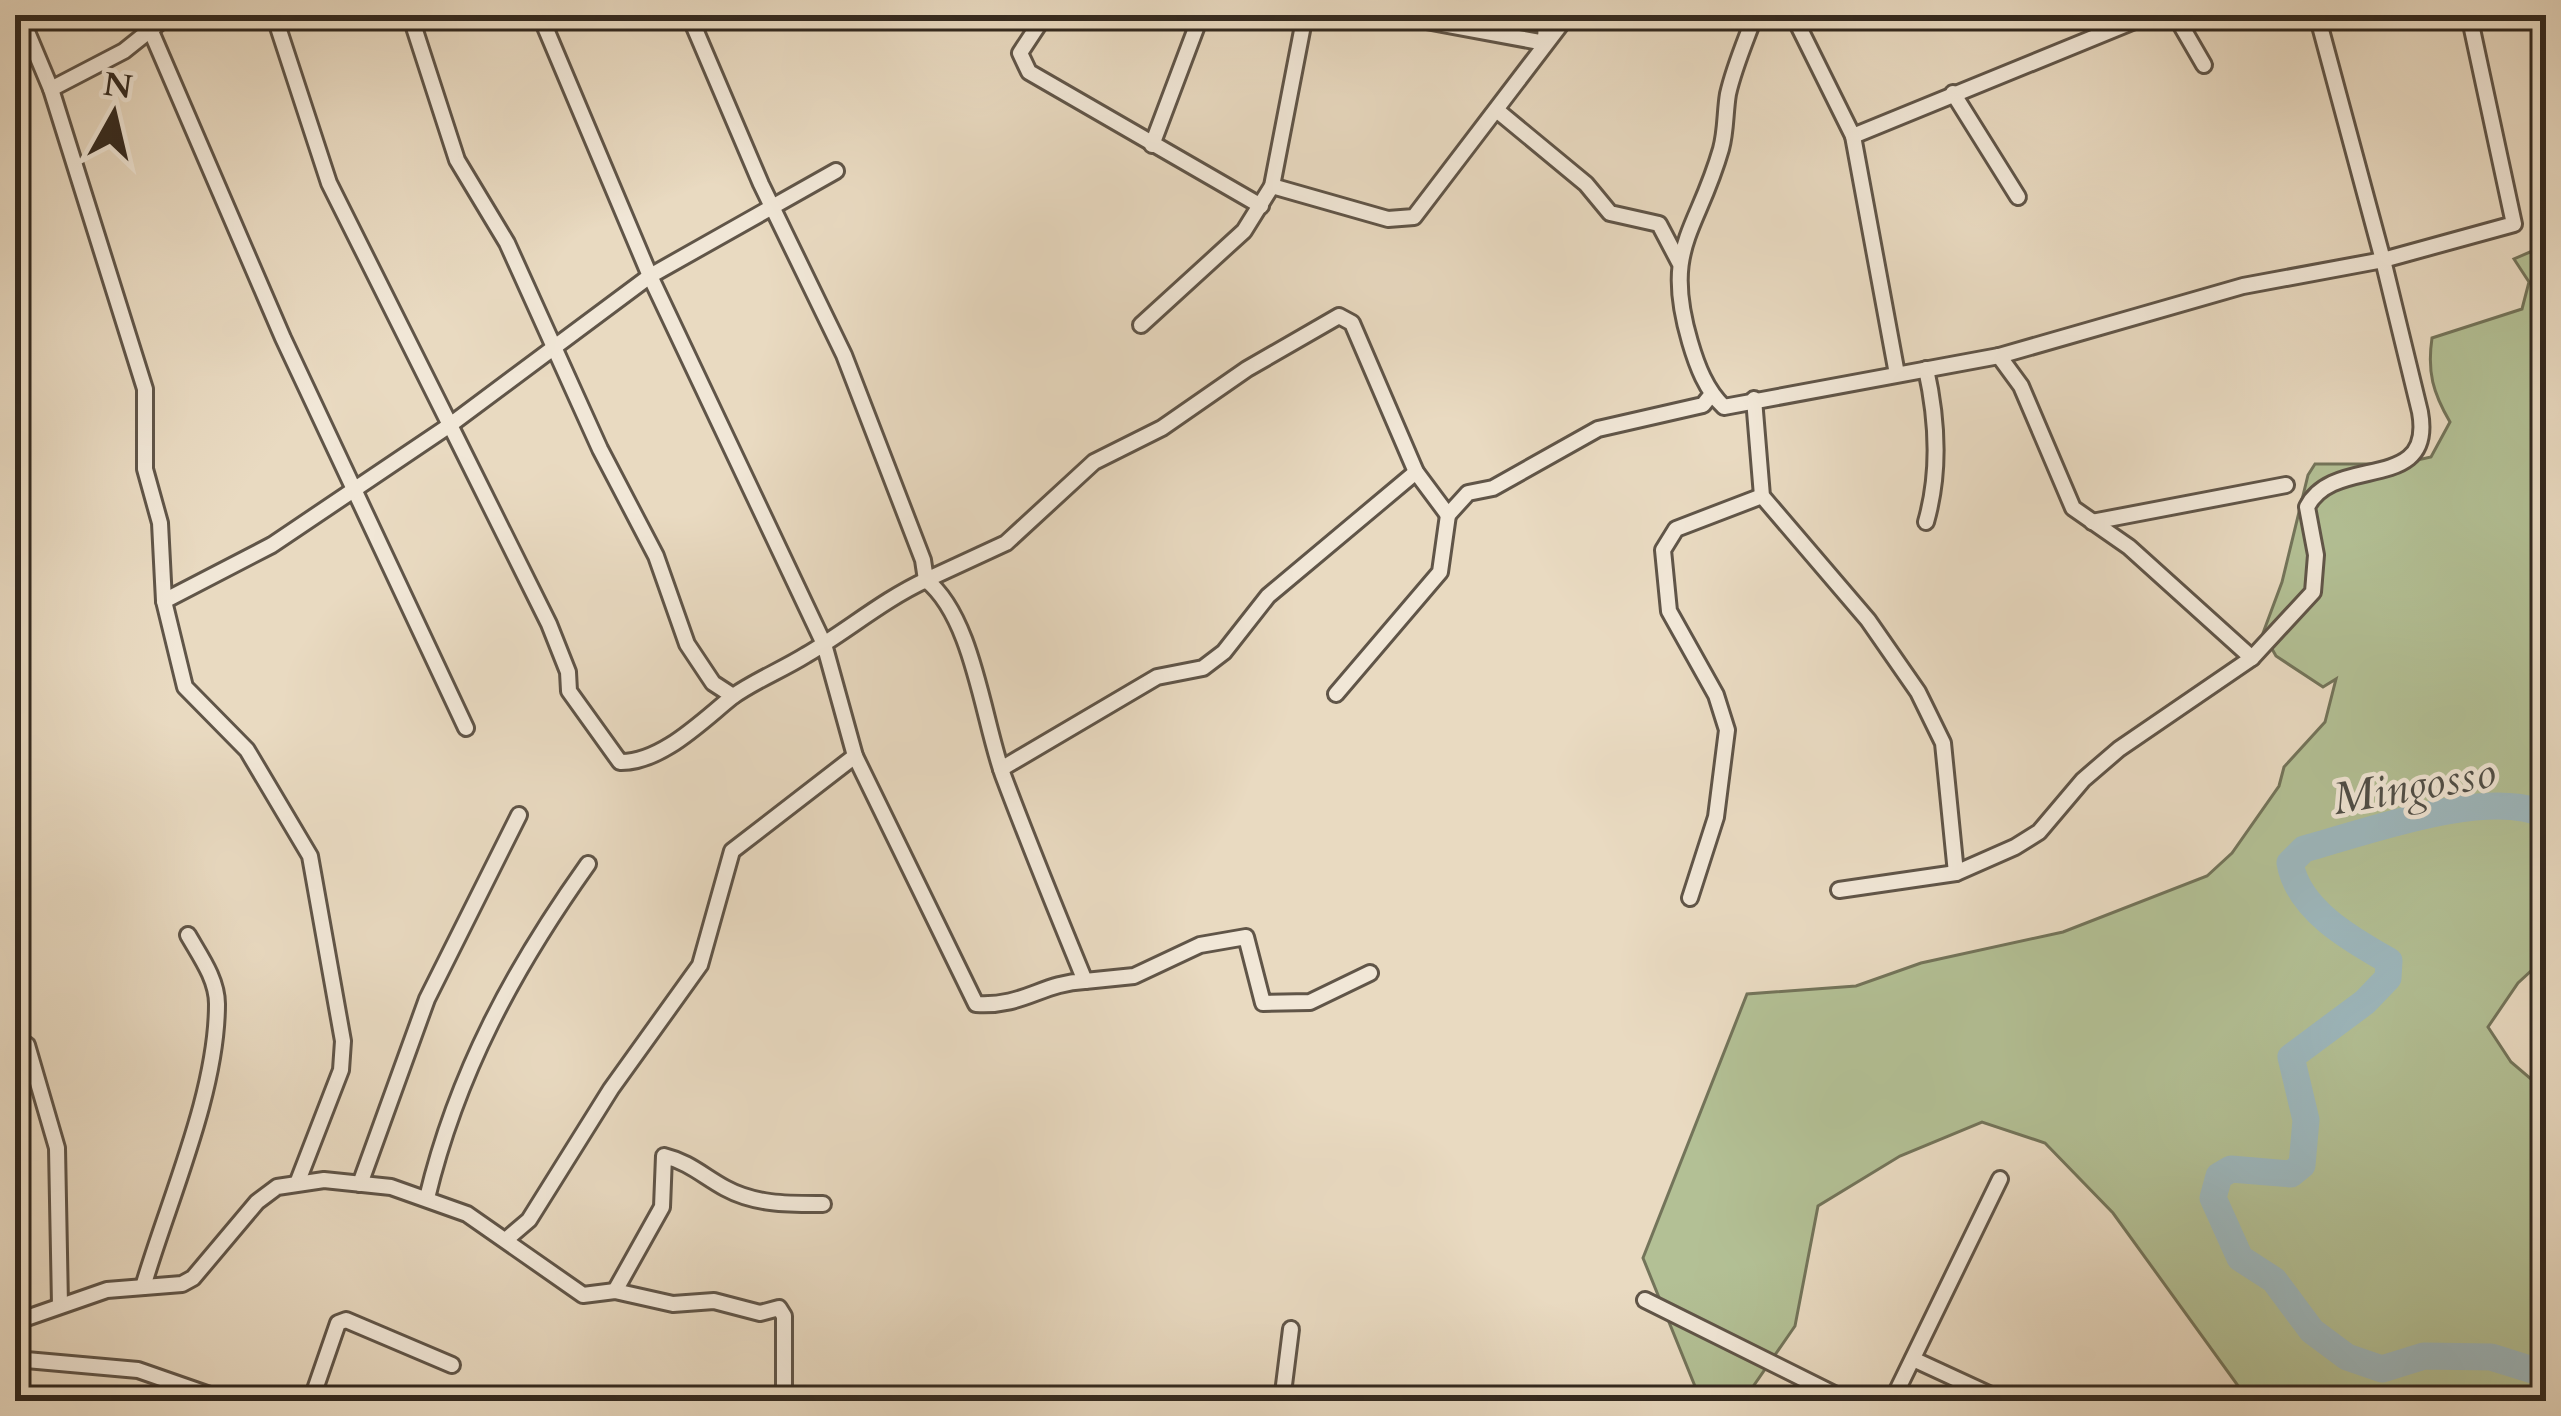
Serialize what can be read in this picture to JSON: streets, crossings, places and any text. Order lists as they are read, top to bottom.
{
  "water": ["Mingosso"],
  "north": "top"
}
